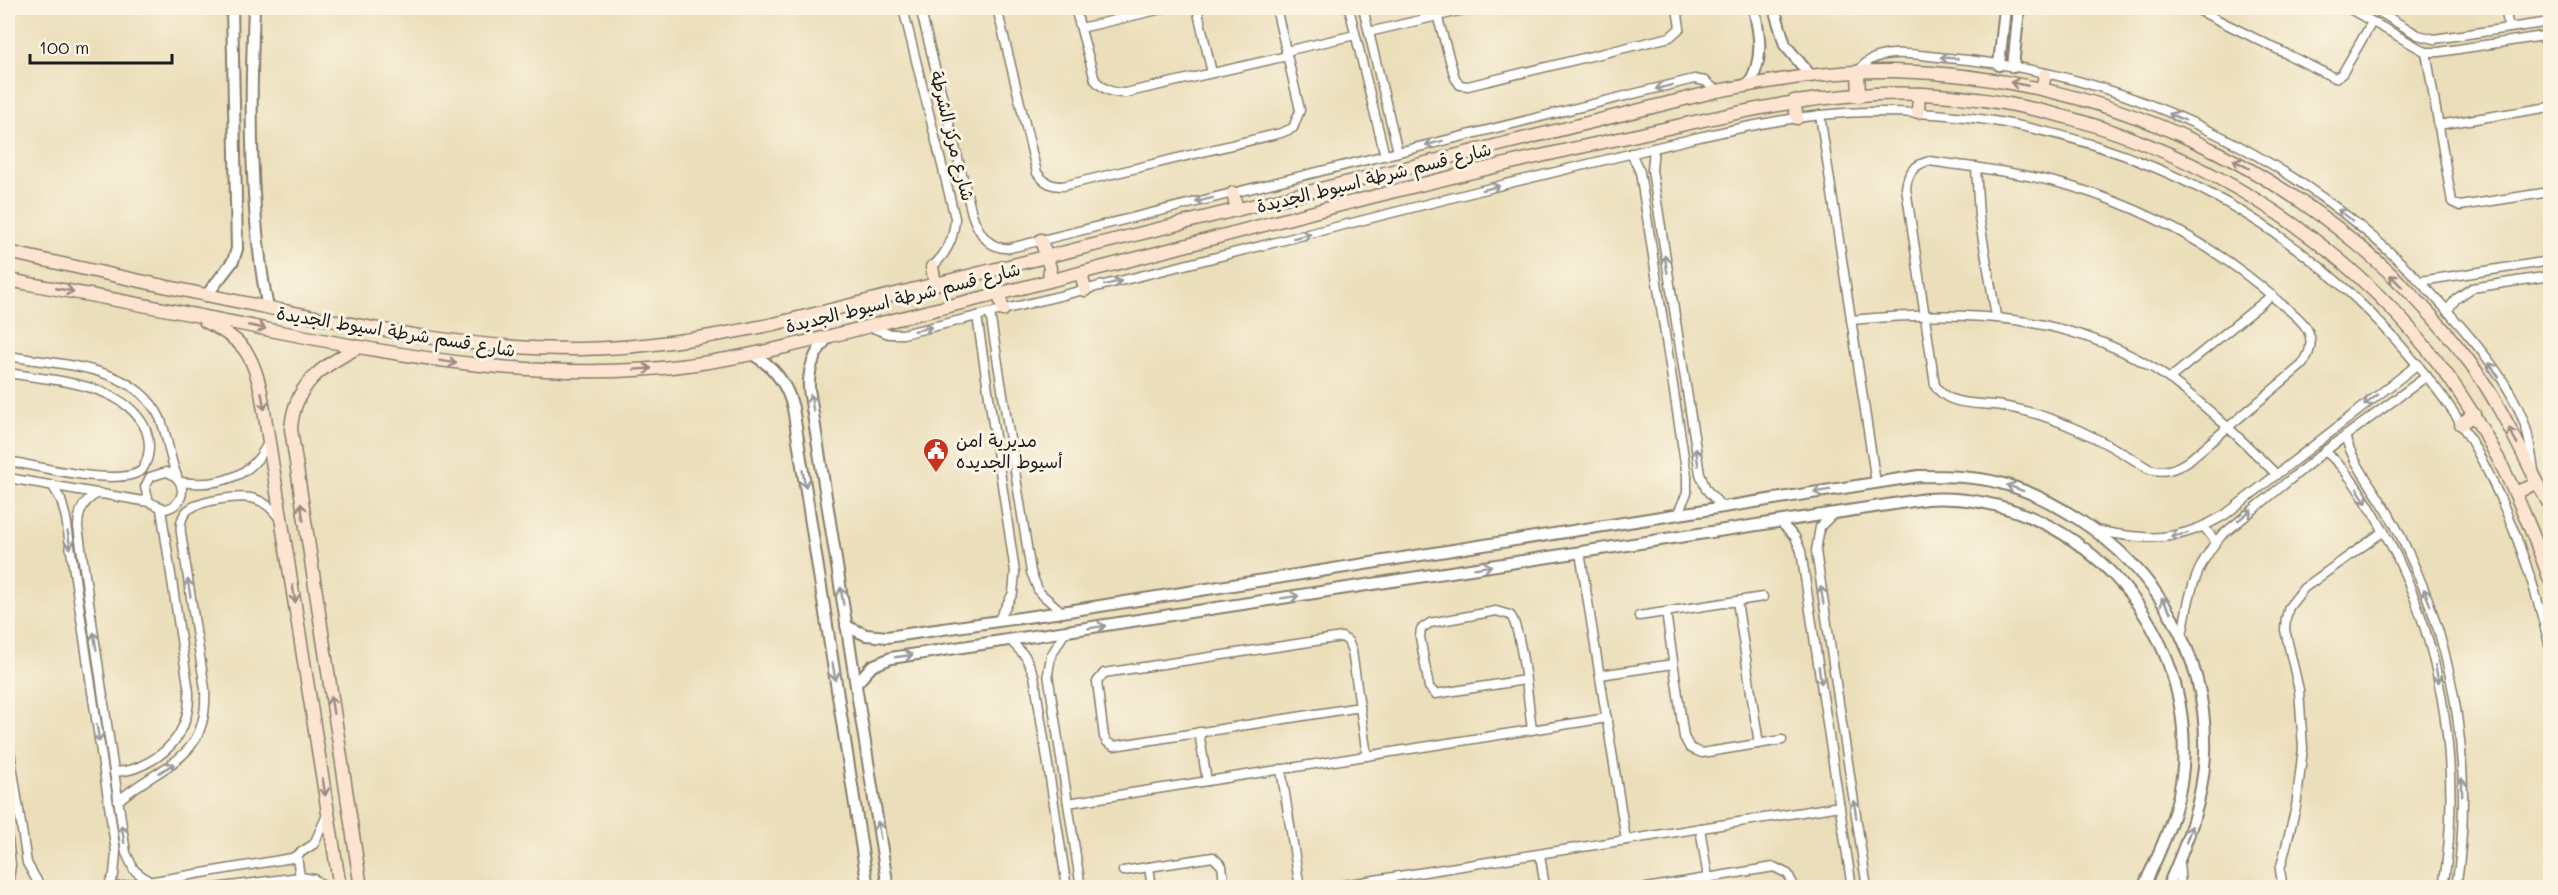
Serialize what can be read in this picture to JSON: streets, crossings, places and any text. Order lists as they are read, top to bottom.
{
  "streets": {
    "main road": ["شارع قسم شرطة اسيوط الجديدة"],
    "street": ["شارع مركز الشرطة"]
  },
  "places": {
    "public building": ["مديرية امن أسيوط الجديده"]
  },
  "scale_bar": "100 m"
}
